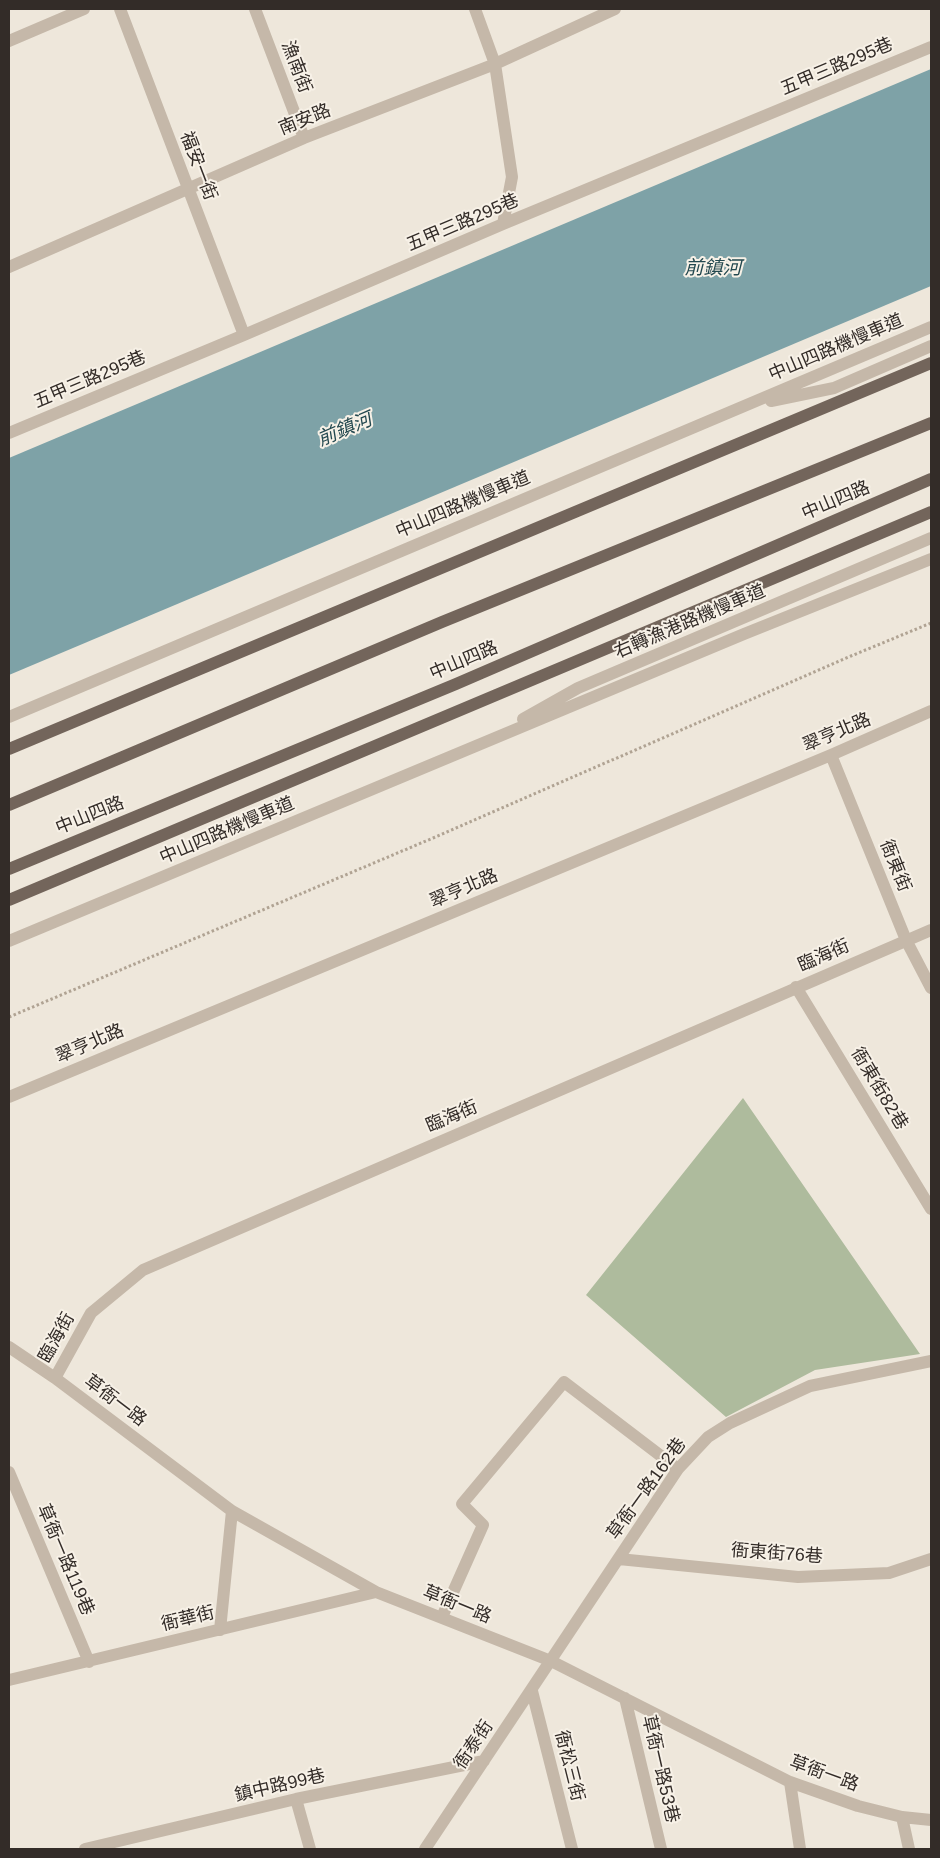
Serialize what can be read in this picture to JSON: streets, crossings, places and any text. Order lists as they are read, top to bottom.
{
  "streets": {
    "main road": ["中山四路"],
    "street": [
      "漁南街",
      "五甲三路295巷",
      "南安路",
      "福安一街",
      "中山四路機慢車道",
      "右轉漁港路機慢車道",
      "翠亨北路",
      "衙東街",
      "臨海街",
      "衙東街82巷",
      "草衙一路",
      "草衙一路162巷",
      "衙東街76巷",
      "草衙一路119巷",
      "衙華街",
      "衙泰街",
      "衙松三街",
      "草衙一路53巷",
      "鎮中路99巷"
    ]
  },
  "crossings": [
    ["漁南街", "南安路"],
    ["五甲三路295巷", "福安一街"],
    ["南安路", "福安一街"],
    ["中山四路機慢車道", "右轉漁港路機慢車道"],
    ["翠亨北路", "衙東街"],
    ["衙東街", "臨海街"],
    ["臨海街", "衙東街82巷"],
    ["臨海街", "草衙一路"],
    ["草衙一路", "草衙一路162巷"],
    ["草衙一路", "衙華街"],
    ["草衙一路", "衙泰街"],
    ["草衙一路", "草衙一路53巷"],
    ["草衙一路162巷", "衙東街76巷"],
    ["草衙一路162巷", "衙泰街"],
    ["草衙一路119巷", "衙華街"],
    ["衙泰街", "衙松三街"],
    ["衙泰街", "鎮中路99巷"]
  ],
  "water": ["前鎮河"]
}
